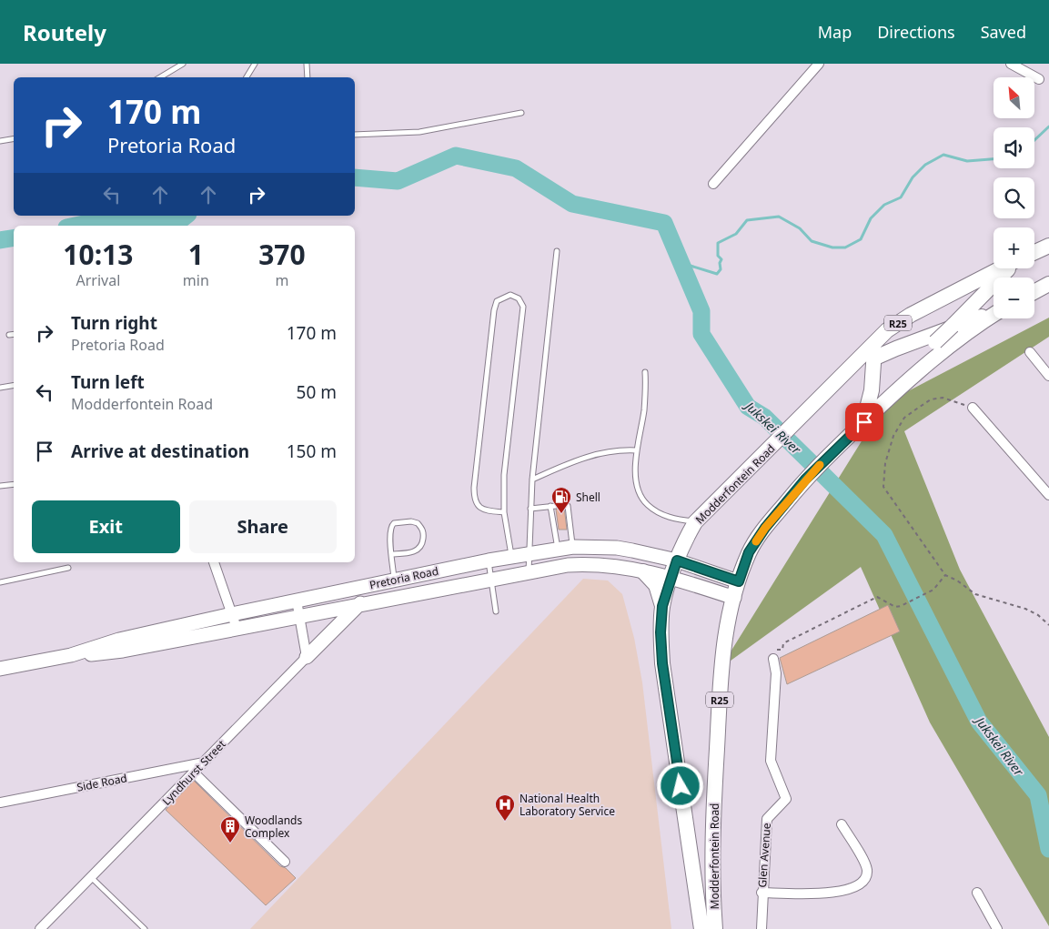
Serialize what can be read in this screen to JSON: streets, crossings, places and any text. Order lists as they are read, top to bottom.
{
  "streets": {
    "main road": ["R25", "Modderfontein Road", "Pretoria Road"],
    "street": ["Lyndhurst Street", "Side Road", "Glen Avenue"]
  },
  "crossings": [
    ["R25", "Modderfontein Road"],
    ["Modderfontein Road", "Pretoria Road"],
    ["Lyndhurst Street", "Side Road"]
  ],
  "water": ["Jukskei River"],
  "places": {
    "fuel station": ["Shell"],
    "hospital": ["National Health Laboratory Service"],
    "building": ["Woodlands Complex"]
  },
  "north": "top left",
  "page": {
    "header": "Routely",
    "nav": ["Map", "Directions", "Saved"],
    "map_buttons": ["+", "−"],
    "turn": ["170 m", "Pretoria Road"],
    "eta": [
      "10:13",
      "Arrival",
      "1",
      "min",
      "370",
      "m"
    ],
    "list": [
      {
        "name": "Turn right",
        "note": "Pretoria Road",
        "value": "170 m"
      },
      {
        "name": "Turn left",
        "note": "Modderfontein Road",
        "value": "50 m"
      },
      {
        "name": "Arrive at destination",
        "value": "150 m"
      }
    ],
    "buttons": ["Exit", "Share"]
  }
}
